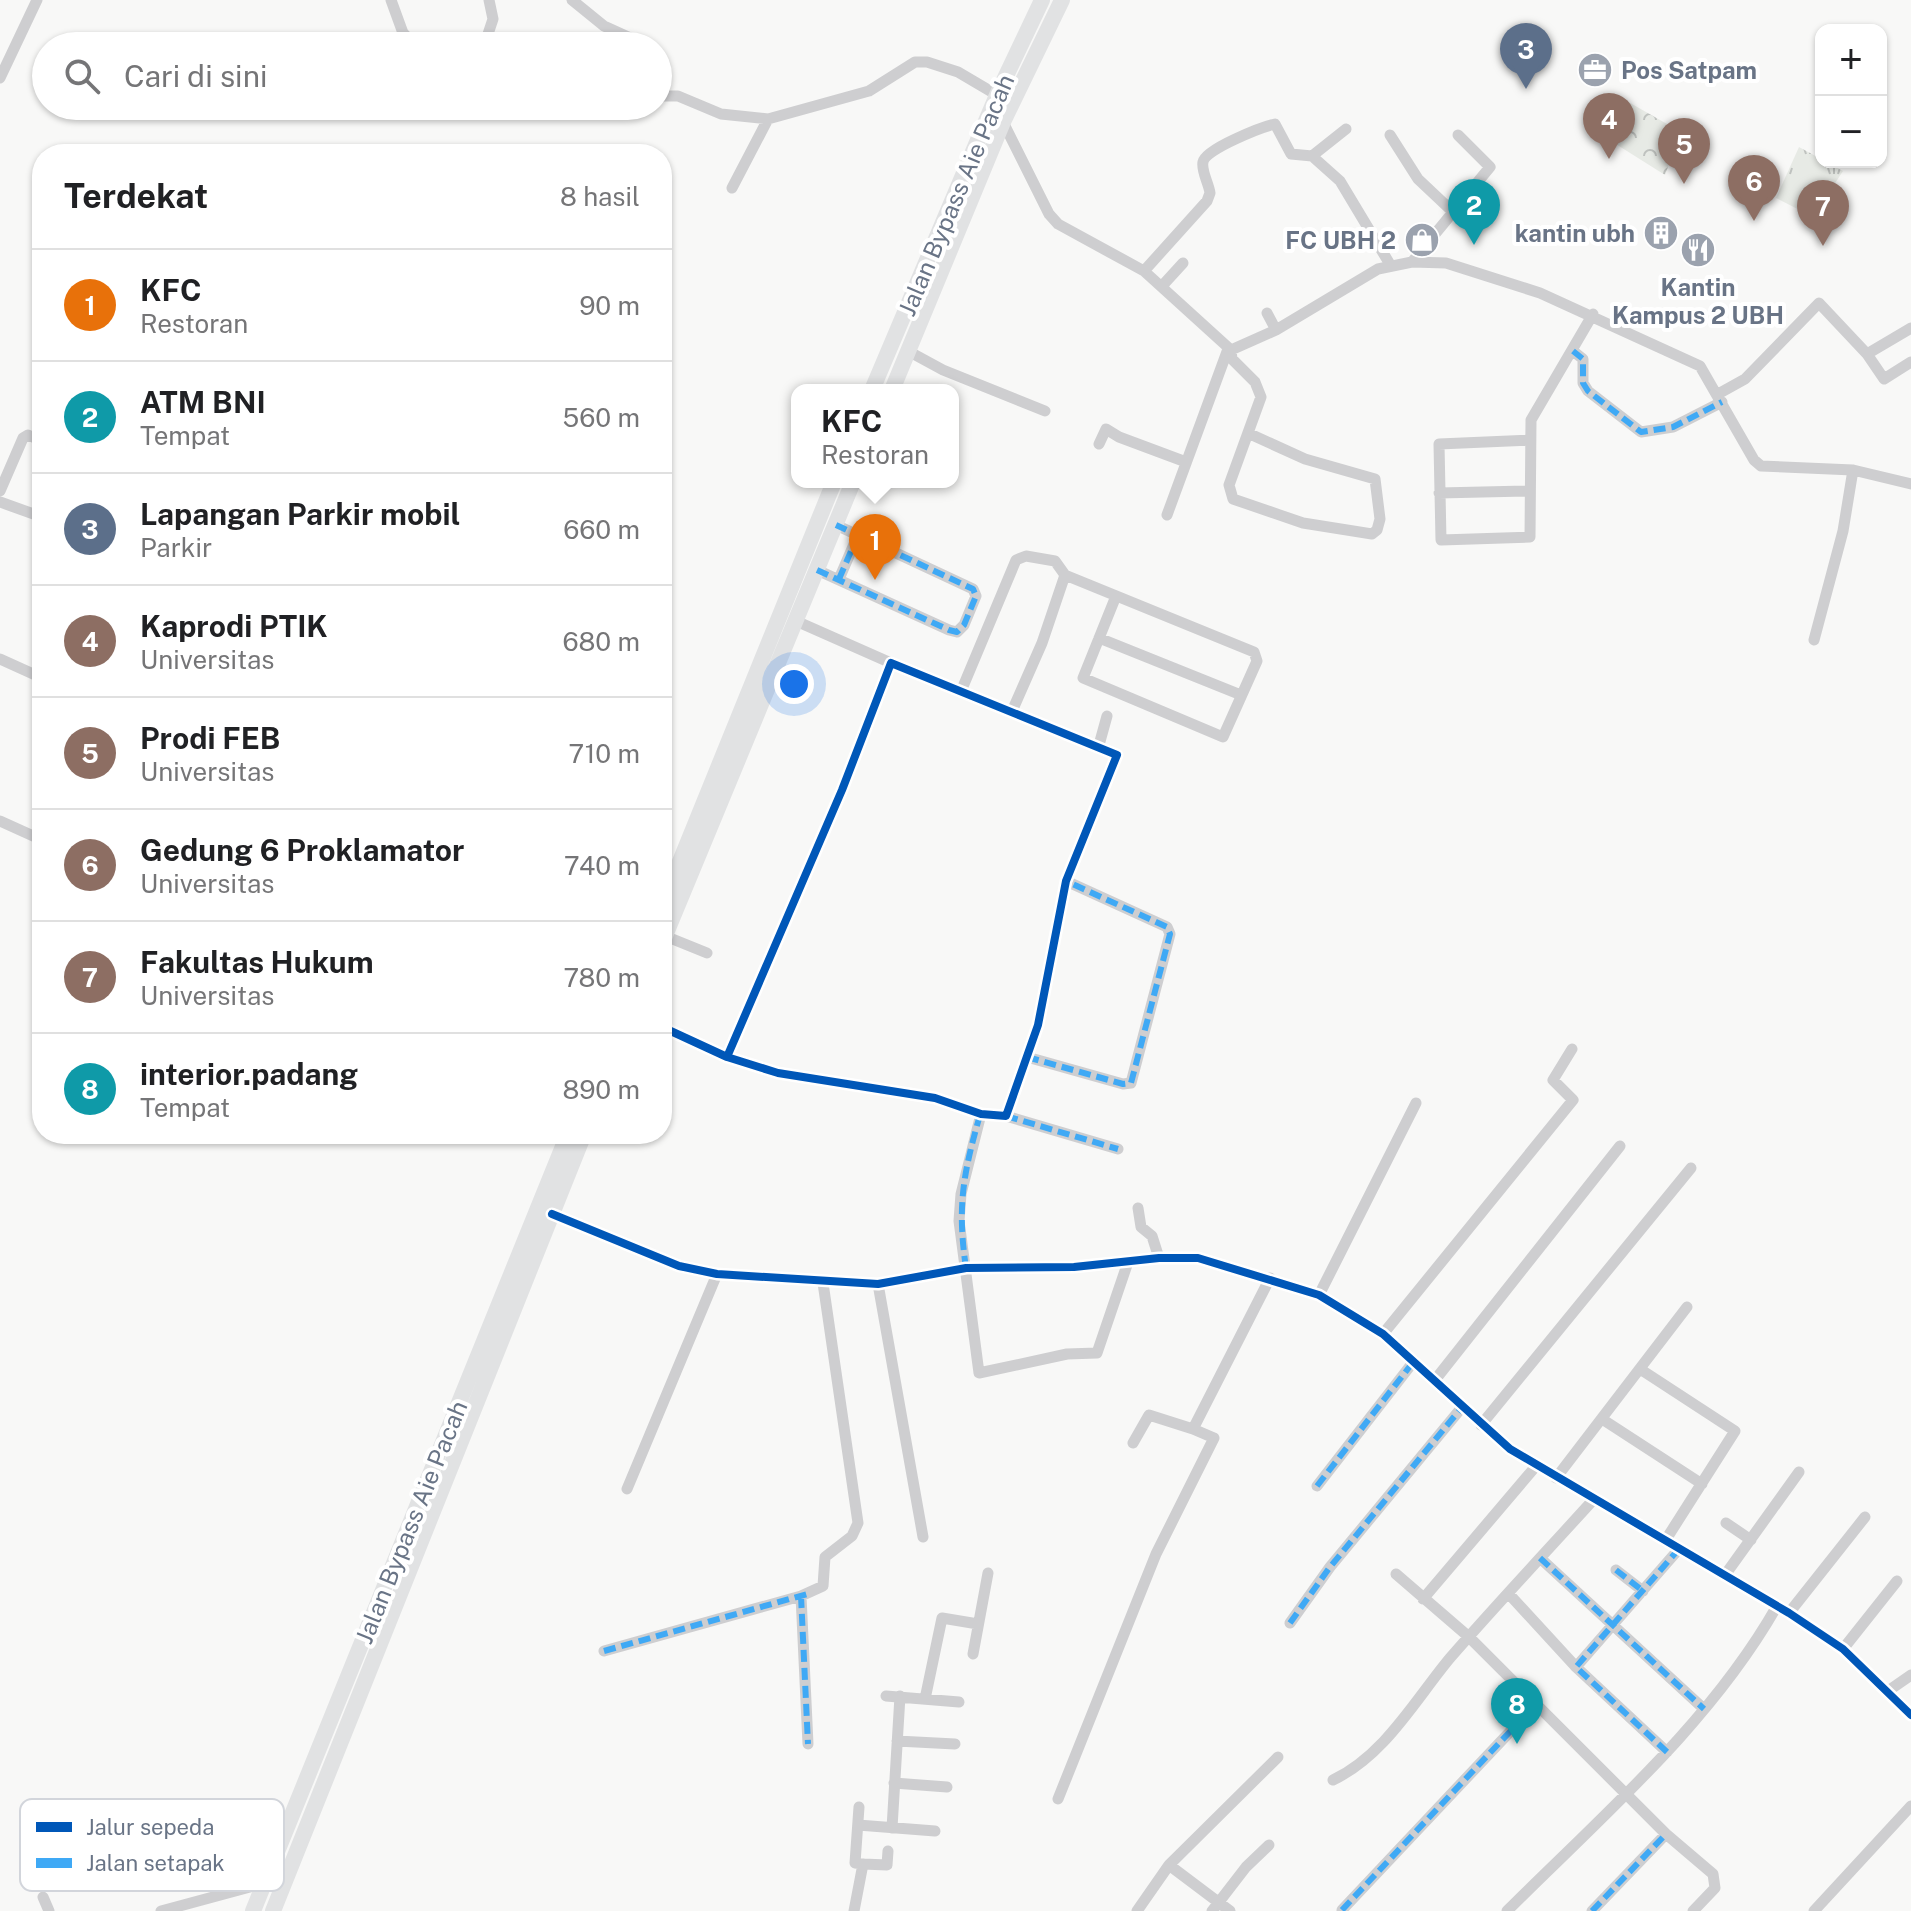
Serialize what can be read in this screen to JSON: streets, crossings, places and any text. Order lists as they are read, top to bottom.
{
  "streets": {
    "highway": ["Jalan Bypass Aie Pacah"]
  },
  "places": {
    "office": ["Pos Satpam"],
    "building": ["kantin ubh"],
    "shop": ["FC UBH 2"],
    "restaurant": ["Kantin Kampus 2 UBH"]
  },
  "legend": ["Jalur sepeda", "Jalan setapak"],
  "page": {
    "pins": [
      "3",
      "4",
      "5",
      "6",
      "2",
      "7",
      "1",
      "8"
    ],
    "map_buttons": ["+", "−"],
    "search": "Cari di sini",
    "heading": ["Terdekat", "8 hasil"],
    "list": [
      {
        "mark": "1",
        "name": "KFC",
        "note": "Restoran",
        "value": "90 m"
      },
      {
        "mark": "2",
        "name": "ATM BNI",
        "note": "Tempat",
        "value": "560 m"
      },
      {
        "mark": "3",
        "name": "Lapangan Parkir mobil",
        "note": "Parkir",
        "value": "660 m"
      },
      {
        "mark": "4",
        "name": "Kaprodi PTIK",
        "note": "Universitas",
        "value": "680 m"
      },
      {
        "mark": "5",
        "name": "Prodi FEB",
        "note": "Universitas",
        "value": "710 m"
      },
      {
        "mark": "6",
        "name": "Gedung 6 Proklamator",
        "note": "Universitas",
        "value": "740 m"
      },
      {
        "mark": "7",
        "name": "Fakultas Hukum",
        "note": "Universitas",
        "value": "780 m"
      },
      {
        "mark": "8",
        "name": "interior.padang",
        "note": "Tempat",
        "value": "890 m"
      }
    ],
    "popup": ["KFC", "Restoran"]
  }
}
